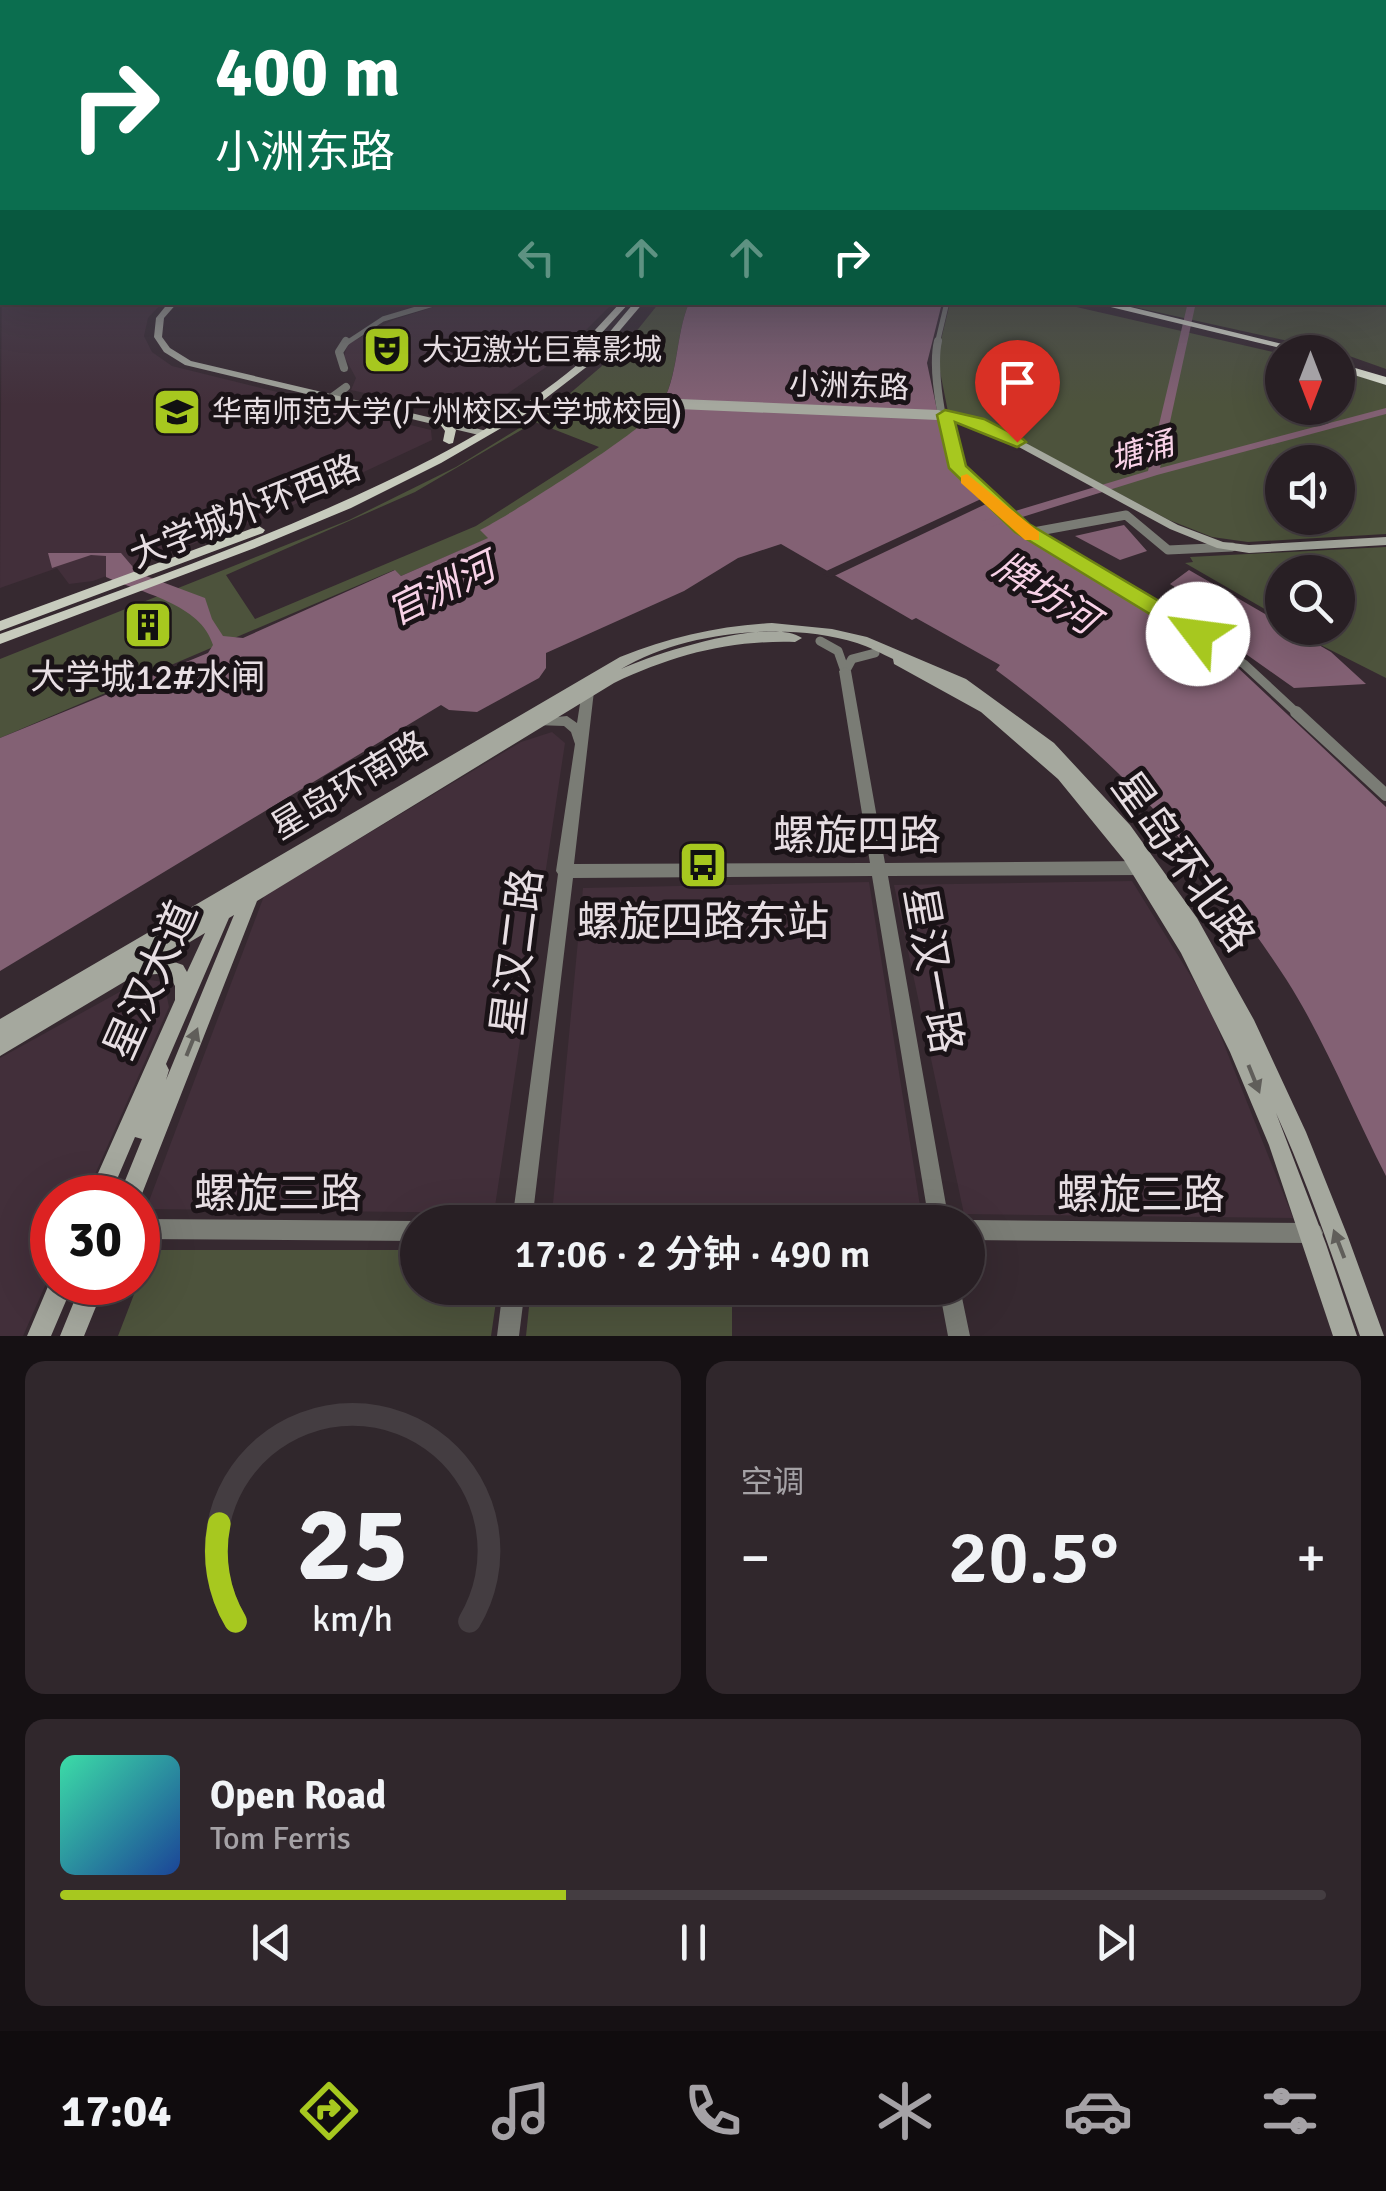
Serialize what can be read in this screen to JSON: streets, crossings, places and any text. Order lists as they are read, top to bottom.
{
  "streets": {
    "main road": [
      "小洲东路",
      "大学城外环西路",
      "星岛环南路",
      "星岛环北路",
      "星汉大道"
    ],
    "street": [
      "螺旋四路",
      "星汉二路",
      "星汉一路",
      "螺旋三路"
    ]
  },
  "crossings": [
    ["小洲东路", "大学城外环西路"],
    ["星岛环南路", "星岛环北路"],
    ["星岛环南路", "星汉二路"],
    ["星岛环南路", "星汉大道"],
    ["螺旋四路", "星岛环北路"],
    ["螺旋四路", "星汉二路"],
    ["螺旋四路", "星汉一路"],
    ["星岛环北路", "星汉一路"],
    ["星岛环北路", "螺旋三路"]
  ],
  "water": ["塘涌", "官洲河", "牌坊河"],
  "places": {
    "theatre": ["大迈激光巨幕影城"],
    "school or university": ["华南师范大学(广州校区大学城校园)"],
    "building": ["大学城12#水闸"],
    "bus stop": ["螺旋四路东站"]
  },
  "north": "bottom",
  "page": {
    "turn": ["400 m", "小洲东路"],
    "limit": "30",
    "trip": "17:06 · 2 分钟 · 490 m",
    "tile": "空调",
    "heat": ["−", "20.5°", "+"],
    "song": ["Open Road", "Tom Ferris"],
    "tabs": "17:04",
    "gauge": ["25", "km/h"]
  }
}
